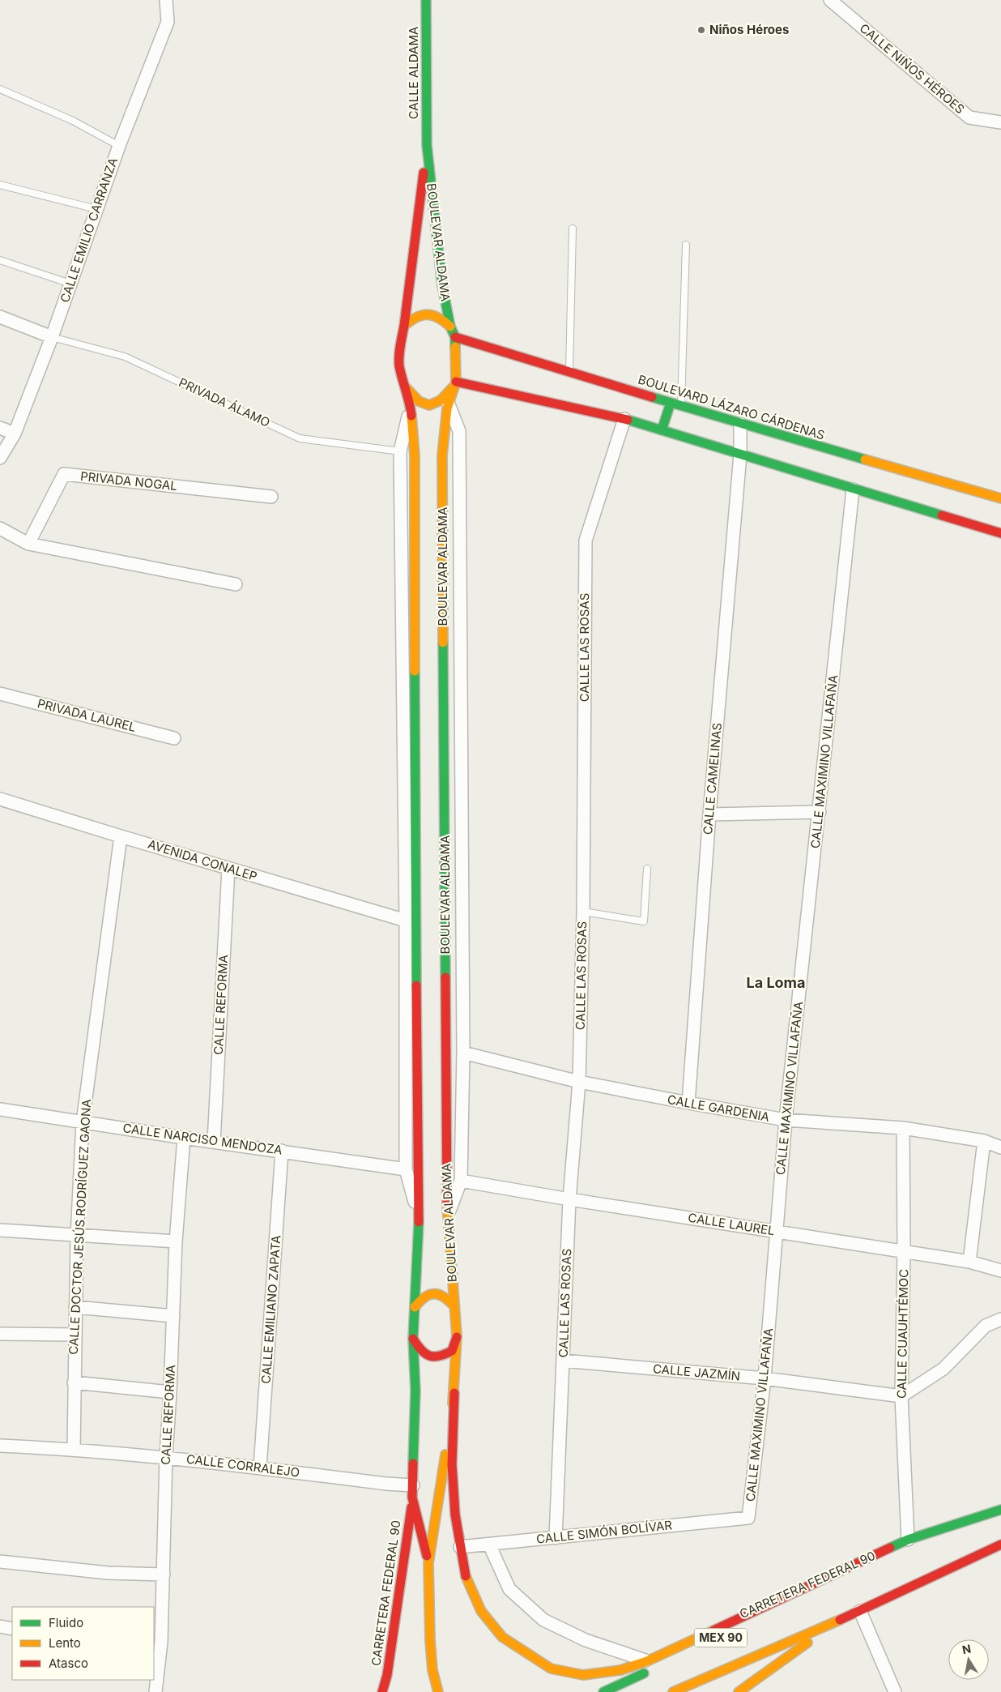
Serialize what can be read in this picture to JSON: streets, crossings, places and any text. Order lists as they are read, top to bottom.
{
  "streets": {
    "main road": [
      "CALLE ALDAMA",
      "BOULEVAR ALDAMA",
      "BOULEVARD LÁZARO CÁRDENAS",
      "CARRETERA FEDERAL 90",
      "MEX 90"
    ],
    "street": [
      "CALLE NIÑOS HÉROES",
      "CALLE EMILIO CARRANZA",
      "PRIVADA NOGAL",
      "CALLE LAS ROSAS",
      "PRIVADA LAUREL",
      "CALLE MAXIMINO VILLAFAÑA",
      "CALLE CAMELINAS",
      "AVENIDA CONALEP",
      "CALLE REFORMA",
      "CALLE GARDENIA",
      "CALLE NARCISO MENDOZA",
      "CALLE LAUREL",
      "CALLE DOCTOR JESÚS RODRÍGUEZ GAONA",
      "CALLE EMILIANO ZAPATA",
      "CALLE CUAUHTÉMOC",
      "CALLE JAZMÍN",
      "CALLE CORRALEJO",
      "CALLE SIMÓN BOLÍVAR"
    ],
    "lane": ["PRIVADA ÁLAMO"]
  },
  "crossings": [
    ["CALLE ALDAMA", "BOULEVAR ALDAMA"],
    ["CALLE EMILIO CARRANZA", "PRIVADA ÁLAMO"],
    ["BOULEVAR ALDAMA", "PRIVADA ÁLAMO"],
    ["BOULEVAR ALDAMA", "BOULEVARD LÁZARO CÁRDENAS"],
    ["BOULEVAR ALDAMA", "AVENIDA CONALEP"],
    ["BOULEVAR ALDAMA", "CALLE NARCISO MENDOZA"],
    ["BOULEVAR ALDAMA", "CALLE CORRALEJO"],
    ["BOULEVAR ALDAMA", "CARRETERA FEDERAL 90"],
    ["BOULEVARD LÁZARO CÁRDENAS", "CALLE CAMELINAS"],
    ["CALLE LAS ROSAS", "CALLE GARDENIA"],
    ["CALLE LAS ROSAS", "CALLE LAUREL"],
    ["CALLE LAS ROSAS", "CALLE JAZMÍN"],
    ["CALLE LAS ROSAS", "CALLE SIMÓN BOLÍVAR"],
    ["CALLE MAXIMINO VILLAFAÑA", "CALLE GARDENIA"],
    ["CALLE MAXIMINO VILLAFAÑA", "CALLE LAUREL"],
    ["CALLE MAXIMINO VILLAFAÑA", "CALLE JAZMÍN"],
    ["CALLE MAXIMINO VILLAFAÑA", "CALLE SIMÓN BOLÍVAR"],
    ["CALLE CAMELINAS", "CALLE GARDENIA"],
    ["AVENIDA CONALEP", "CALLE REFORMA"],
    ["AVENIDA CONALEP", "CALLE DOCTOR JESÚS RODRÍGUEZ GAONA"],
    ["CALLE REFORMA", "CALLE NARCISO MENDOZA"],
    ["CALLE REFORMA", "CALLE CORRALEJO"],
    ["CALLE GARDENIA", "CALLE CUAUHTÉMOC"],
    ["CALLE NARCISO MENDOZA", "CALLE DOCTOR JESÚS RODRÍGUEZ GAONA"],
    ["CALLE NARCISO MENDOZA", "CALLE EMILIANO ZAPATA"],
    ["CALLE LAUREL", "CALLE CUAUHTÉMOC"],
    ["CALLE DOCTOR JESÚS RODRÍGUEZ GAONA", "CALLE CORRALEJO"],
    ["CALLE EMILIANO ZAPATA", "CALLE CORRALEJO"],
    ["CALLE CUAUHTÉMOC", "CALLE JAZMÍN"],
    ["CALLE CORRALEJO", "CARRETERA FEDERAL 90"]
  ],
  "districts": ["La Loma"],
  "places": ["Niños Héroes"],
  "legend": ["Fluido", "Lento", "Atasco"],
  "north": "top"
}
